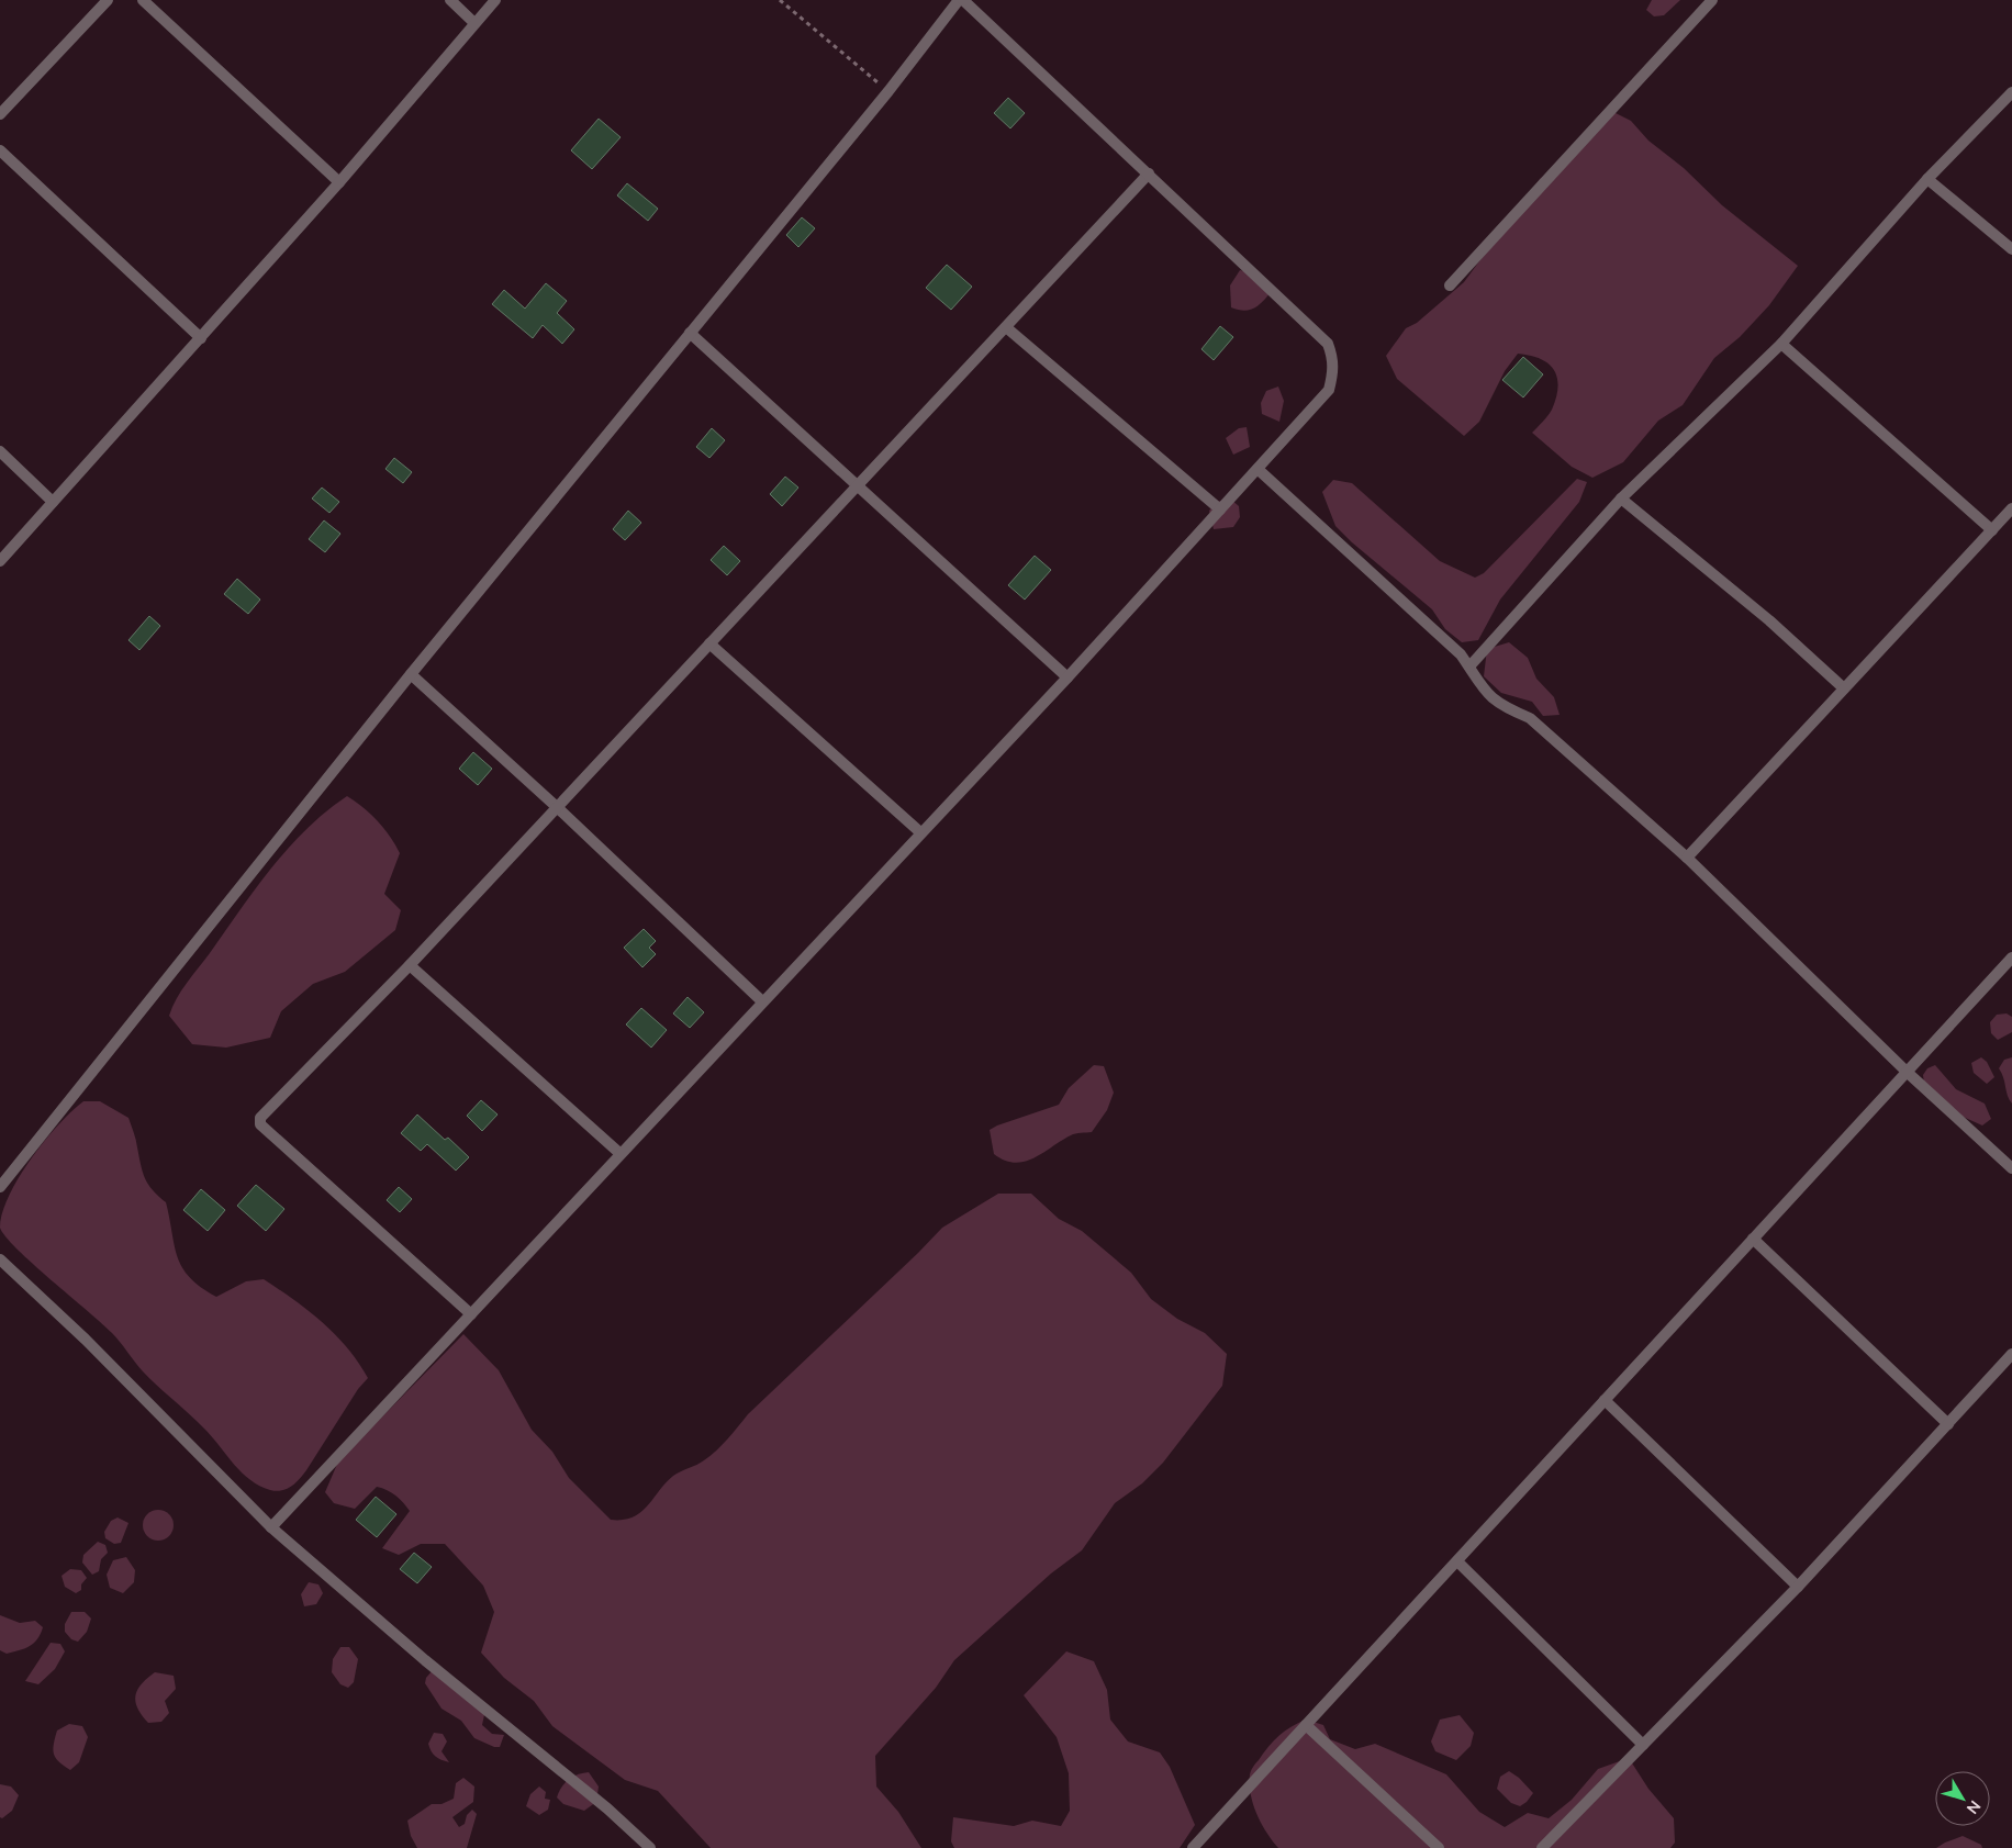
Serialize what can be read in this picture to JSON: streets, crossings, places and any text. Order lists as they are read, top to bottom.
{
  "north": "bottom right"
}
